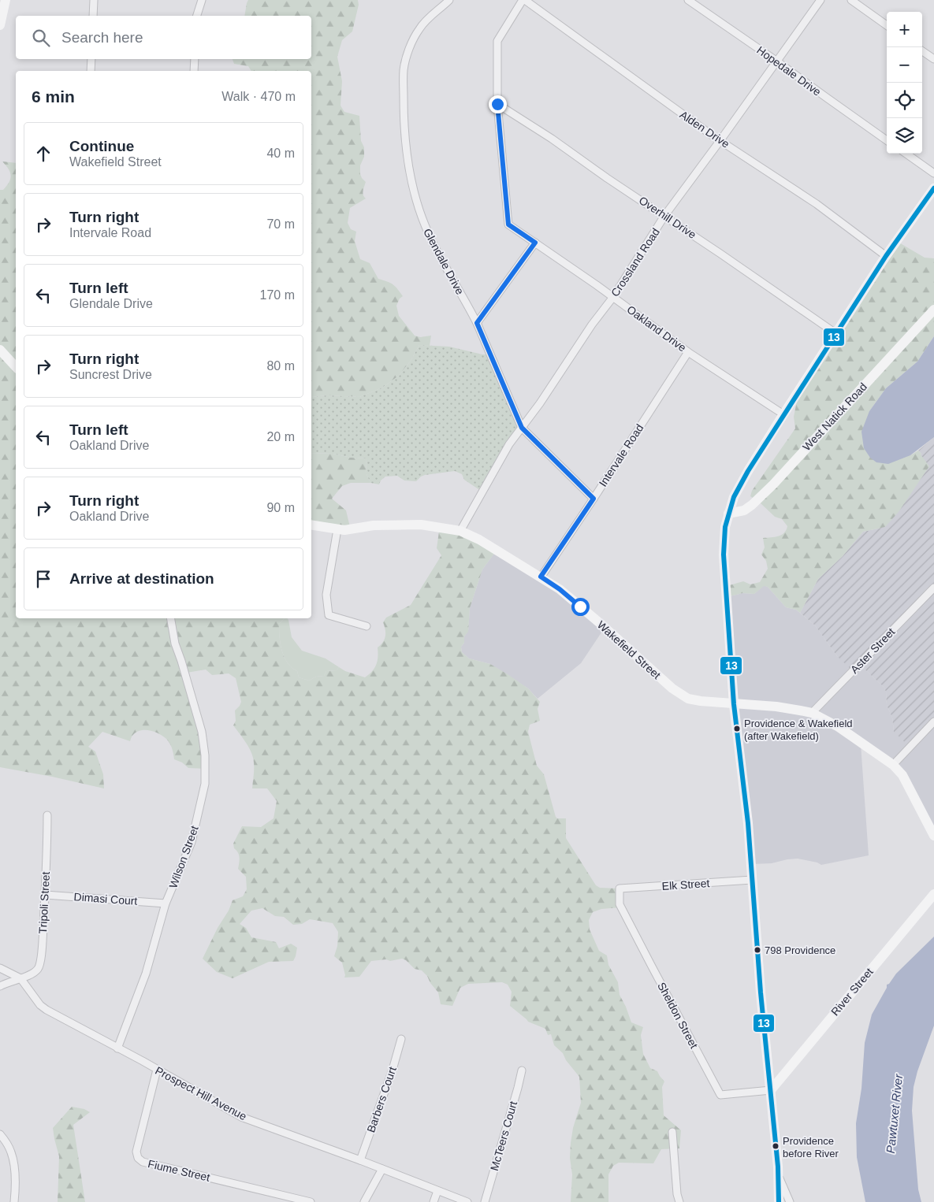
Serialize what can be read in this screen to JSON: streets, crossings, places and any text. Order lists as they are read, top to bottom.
{
  "streets": {
    "main road": ["West Natick Road", "Wakefield Street", "River Street"],
    "street": [
      "Hopedale Drive",
      "Alden Drive",
      "Overhill Drive",
      "Glendale Drive",
      "Crossland Road",
      "Oakland Drive",
      "Intervale Road",
      "Aster Street",
      "Wilson Street",
      "Elk Street",
      "Dimasi Court",
      "Tripoli Street",
      "Sheldon Street",
      "Prospect Hill Avenue",
      "Barbers Court",
      "McTeers Court",
      "Fiume Street"
    ]
  },
  "crossings": [
    ["Hopedale Drive", "Crossland Road"],
    ["Alden Drive", "Crossland Road"],
    ["Alden Drive", "Oakland Drive"],
    ["Overhill Drive", "Crossland Road"],
    ["Overhill Drive", "Oakland Drive"],
    ["Glendale Drive", "Crossland Road"],
    ["Glendale Drive", "Intervale Road"],
    ["Crossland Road", "Oakland Drive"],
    ["Crossland Road", "Wakefield Street"],
    ["Oakland Drive", "Intervale Road"],
    ["Intervale Road", "Wakefield Street"],
    ["Wilson Street", "Dimasi Court"],
    ["Wilson Street", "Prospect Hill Avenue"],
    ["Elk Street", "Sheldon Street"],
    ["Dimasi Court", "Tripoli Street"],
    ["Tripoli Street", "Prospect Hill Avenue"],
    ["River Street", "Sheldon Street"],
    ["Prospect Hill Avenue", "Barbers Court"],
    ["Prospect Hill Avenue", "Fiume Street"]
  ],
  "water": ["Pawtuxet River"],
  "places": ["Providence & Wakefield (after Wakefield)", "798 Providence", "Providence before River"],
  "lines": ["transit line 13"],
  "page": {
    "map_buttons": ["+", "−"],
    "search": "Search here",
    "heading": ["6 min", "Walk · 470 m"],
    "list": [
      ["Continue", "Wakefield Street", "40 m"],
      ["Turn right", "Intervale Road", "70 m"],
      ["Turn left", "Glendale Drive", "170 m"],
      ["Turn right", "Suncrest Drive", "80 m"],
      ["Turn left", "Oakland Drive", "20 m"],
      ["Turn right", "Oakland Drive", "90 m"],
      "Arrive at destination"
    ]
  }
}
